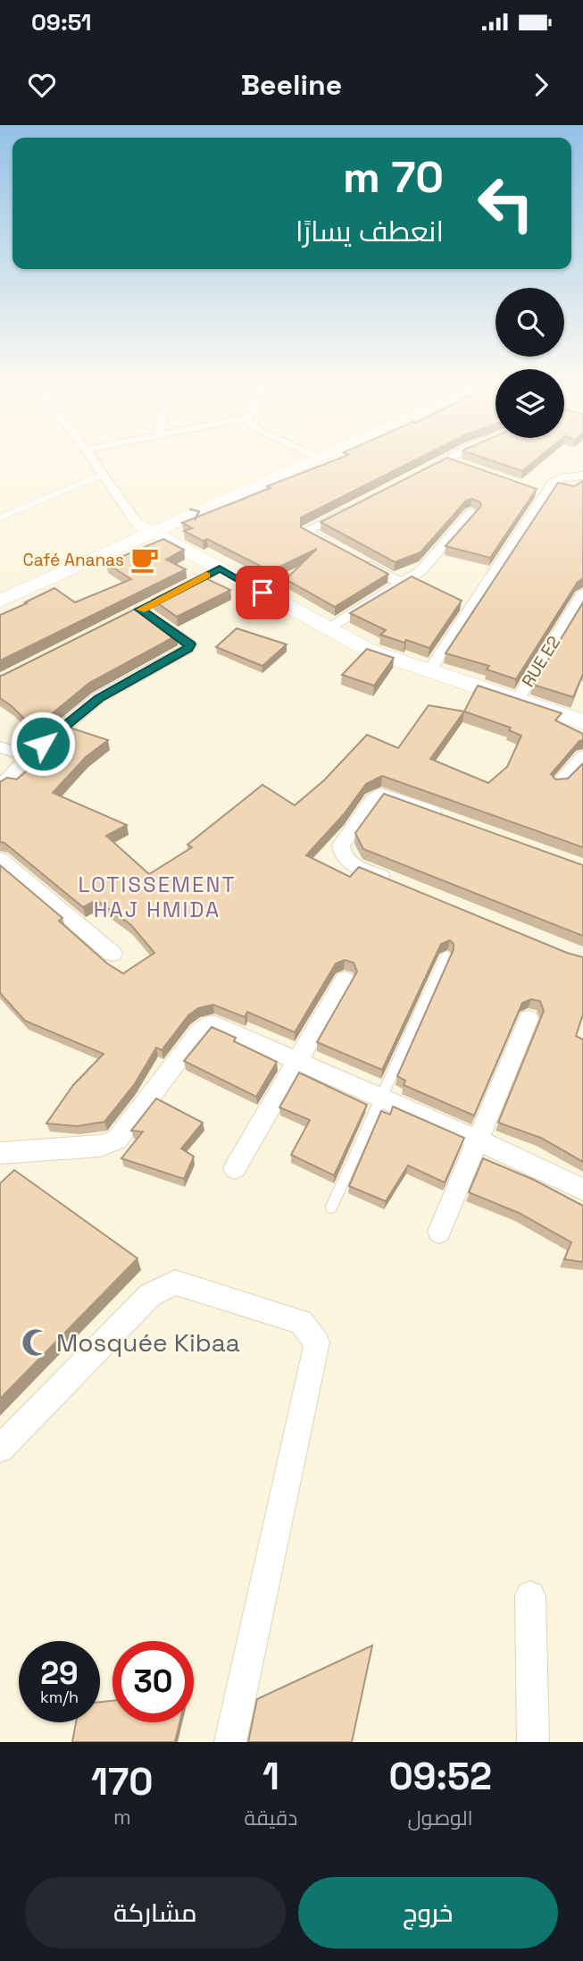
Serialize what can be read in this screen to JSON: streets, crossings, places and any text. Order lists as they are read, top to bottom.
{
  "streets": {
    "street": ["RUE E2"]
  },
  "districts": ["LOTISSEMENT HAJ HMIDA"],
  "places": {
    "cafe": ["Café Ananas"],
    "mosque": ["Mosquée Kibaa"]
  },
  "page": {
    "status": "09:51",
    "header": "Beeline",
    "turn": ["70 m", "انعطف يسارًا"],
    "speed": "29 km/h",
    "limit": "30",
    "eta": [
      "09:52",
      "الوصول",
      "1",
      "دقيقة",
      "170",
      "m"
    ],
    "buttons": ["خروج", "مشاركة"]
  }
}
